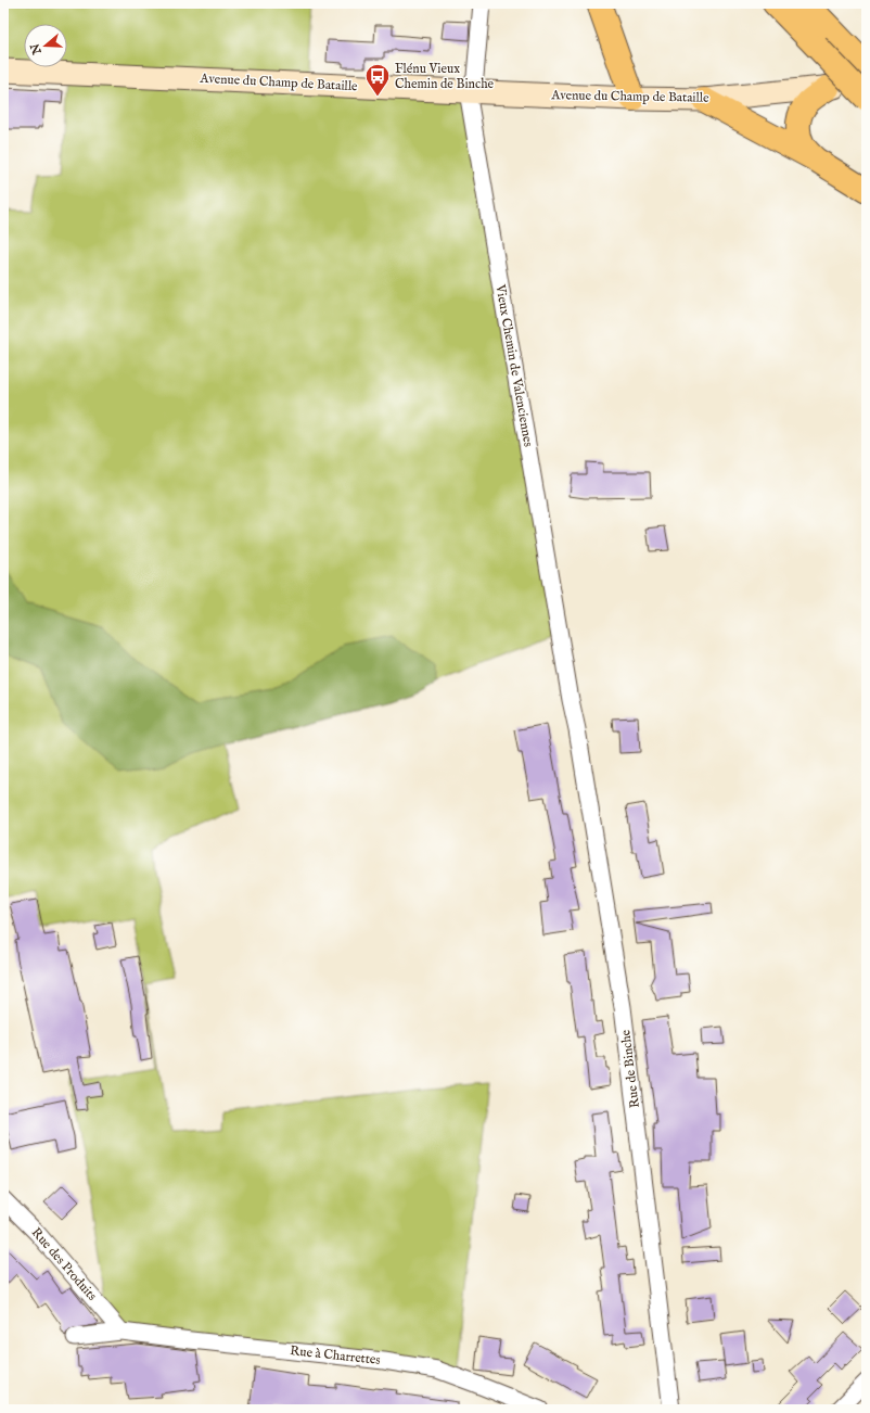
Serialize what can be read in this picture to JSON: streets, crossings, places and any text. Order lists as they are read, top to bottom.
{
  "streets": {
    "street": [
      "Avenue du Champ de Bataille",
      "Vieux Chemin de Valenciennes",
      "Rue de Binche",
      "Rue des Produits",
      "Rue à Charrettes"
    ]
  },
  "crossings": [
    ["Avenue du Champ de Bataille", "Vieux Chemin de Valenciennes"],
    ["Vieux Chemin de Valenciennes", "Rue de Binche"],
    ["Rue des Produits", "Rue à Charrettes"]
  ],
  "places": {
    "bus stop": ["Flénu Vieux Chemin de Binche"]
  },
  "north": "left"
}
